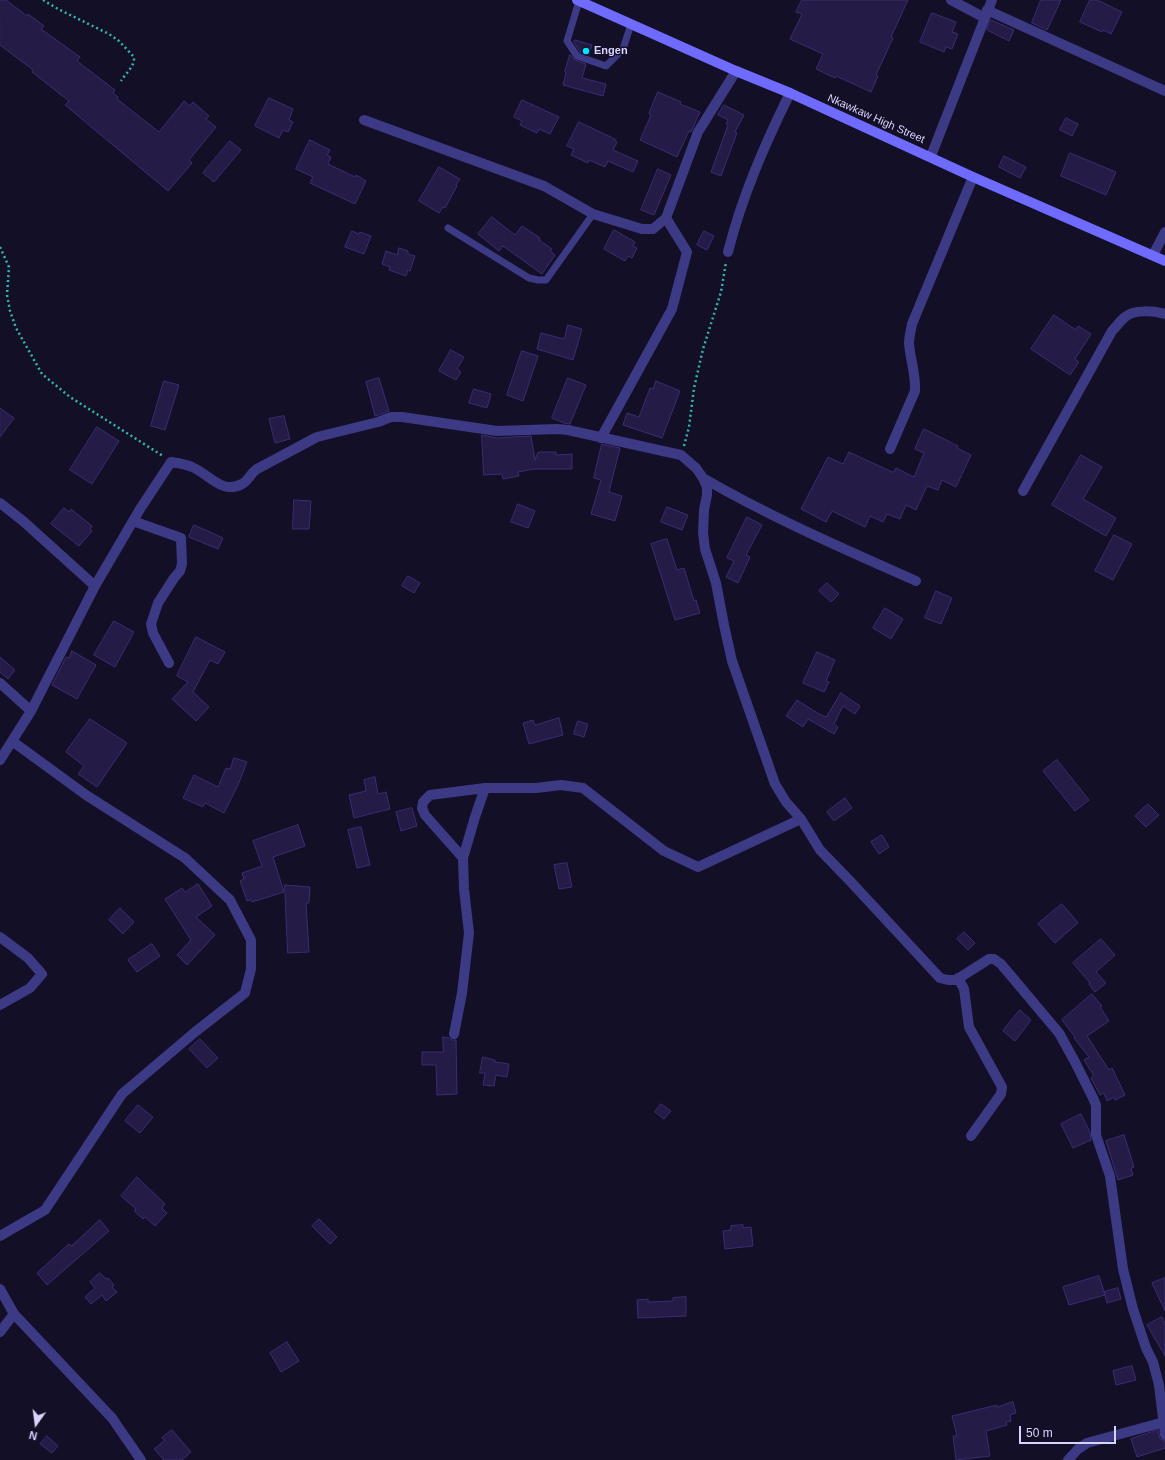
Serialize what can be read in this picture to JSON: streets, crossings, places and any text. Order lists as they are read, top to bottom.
{
  "streets": {
    "main road": ["Nkawkaw High Street"]
  },
  "places": ["Engen"],
  "scale_bar": "50 m",
  "north": "bottom"
}
